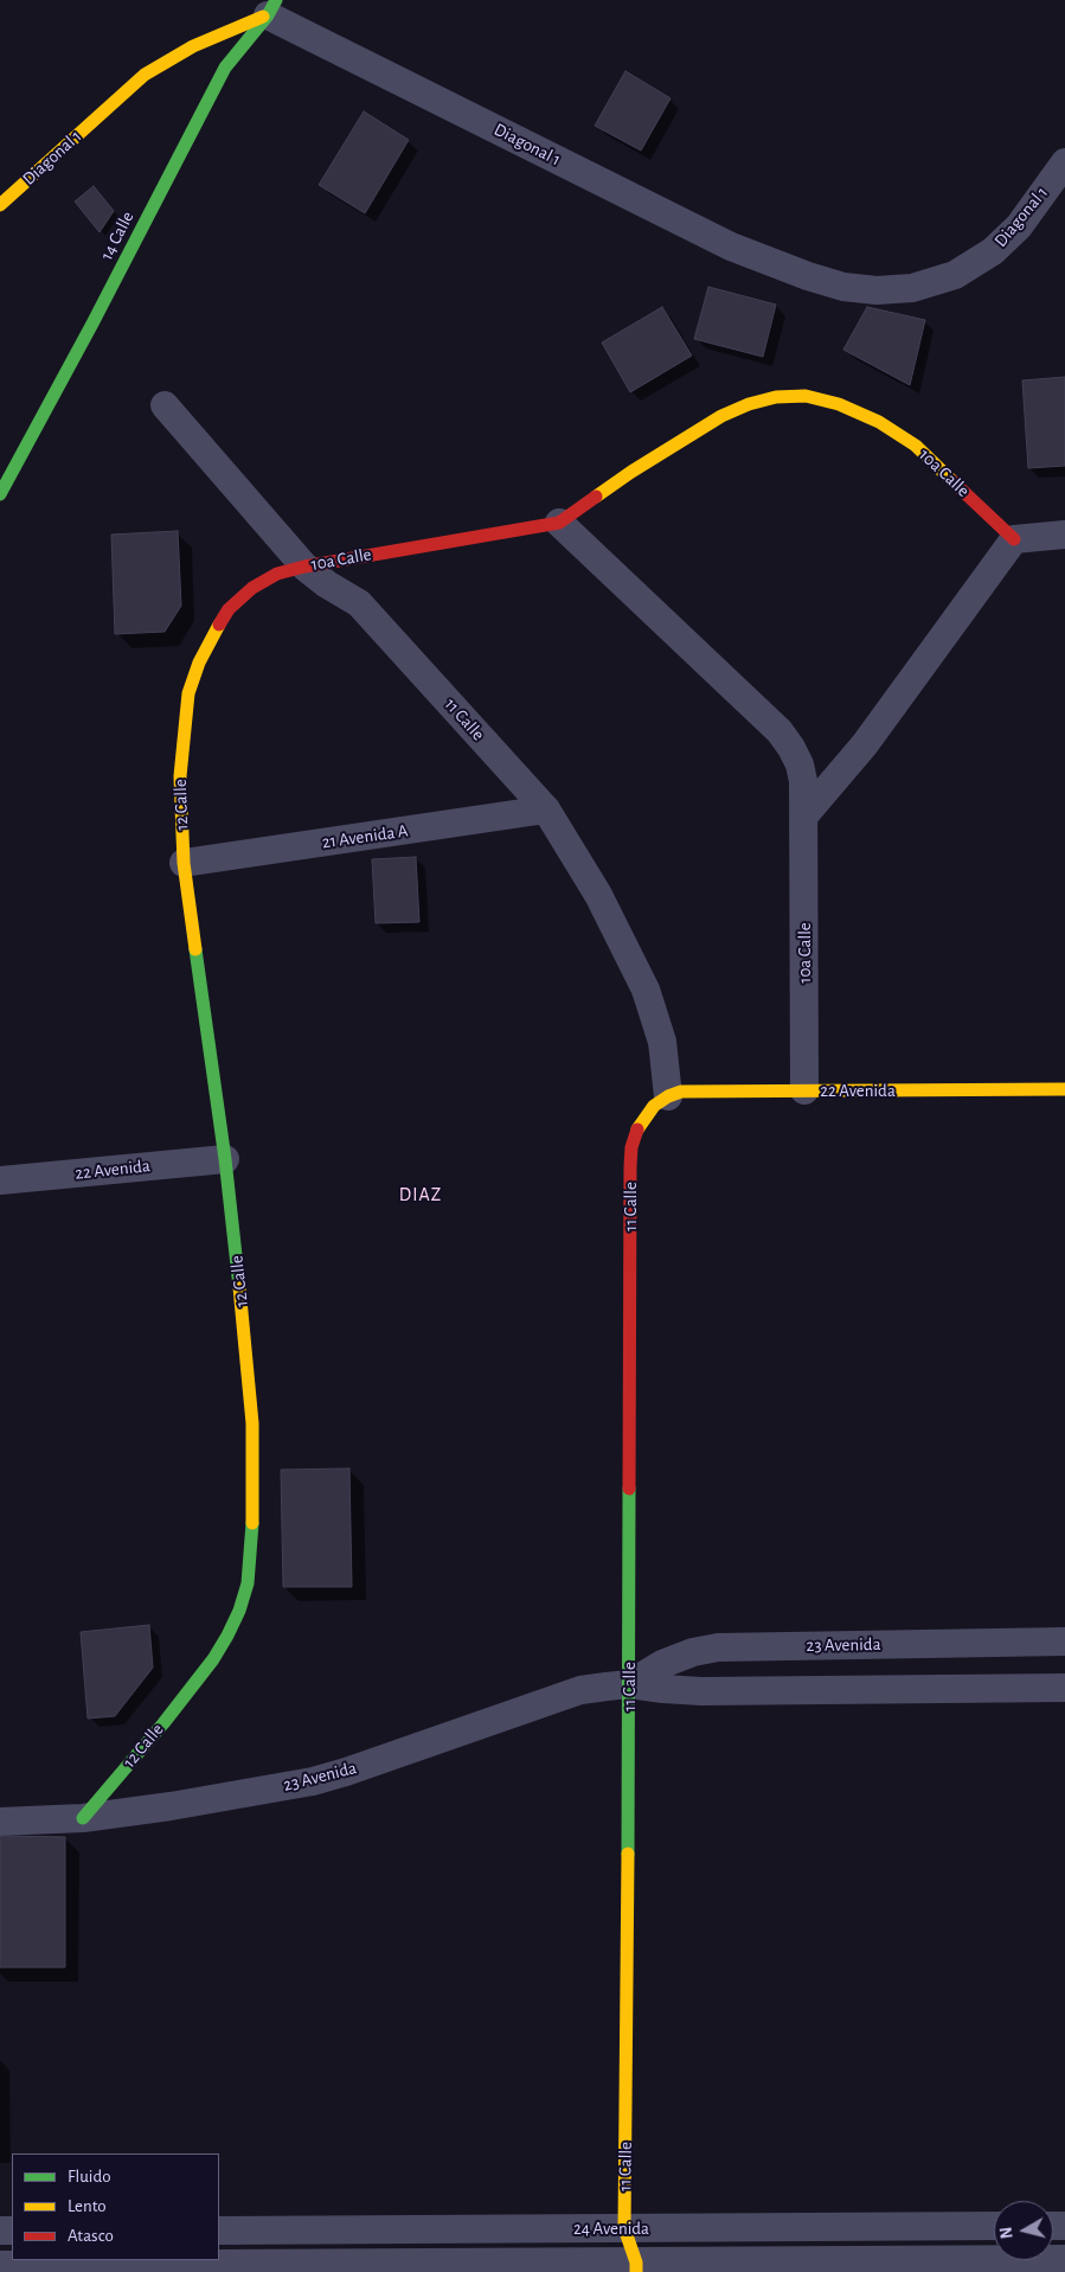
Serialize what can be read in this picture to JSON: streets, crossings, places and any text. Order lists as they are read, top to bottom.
{
  "streets": {
    "street": [
      "Diagonal 1",
      "14 Calle",
      "10a Calle",
      "11 Calle",
      "12 Calle",
      "21 Avenida A",
      "22 Avenida",
      "23 Avenida",
      "24 Avenida"
    ]
  },
  "crossings": [
    ["Diagonal 1", "14 Calle"],
    ["10a Calle", "11 Calle"],
    ["10a Calle", "12 Calle"],
    ["10a Calle", "22 Avenida"],
    ["11 Calle", "21 Avenida A"],
    ["11 Calle", "22 Avenida"],
    ["11 Calle", "23 Avenida"],
    ["11 Calle", "24 Avenida"],
    ["12 Calle", "21 Avenida A"],
    ["12 Calle", "22 Avenida"],
    ["12 Calle", "23 Avenida"]
  ],
  "districts": ["DIAZ"],
  "legend": ["Fluido", "Lento", "Atasco"],
  "north": "left"
}
